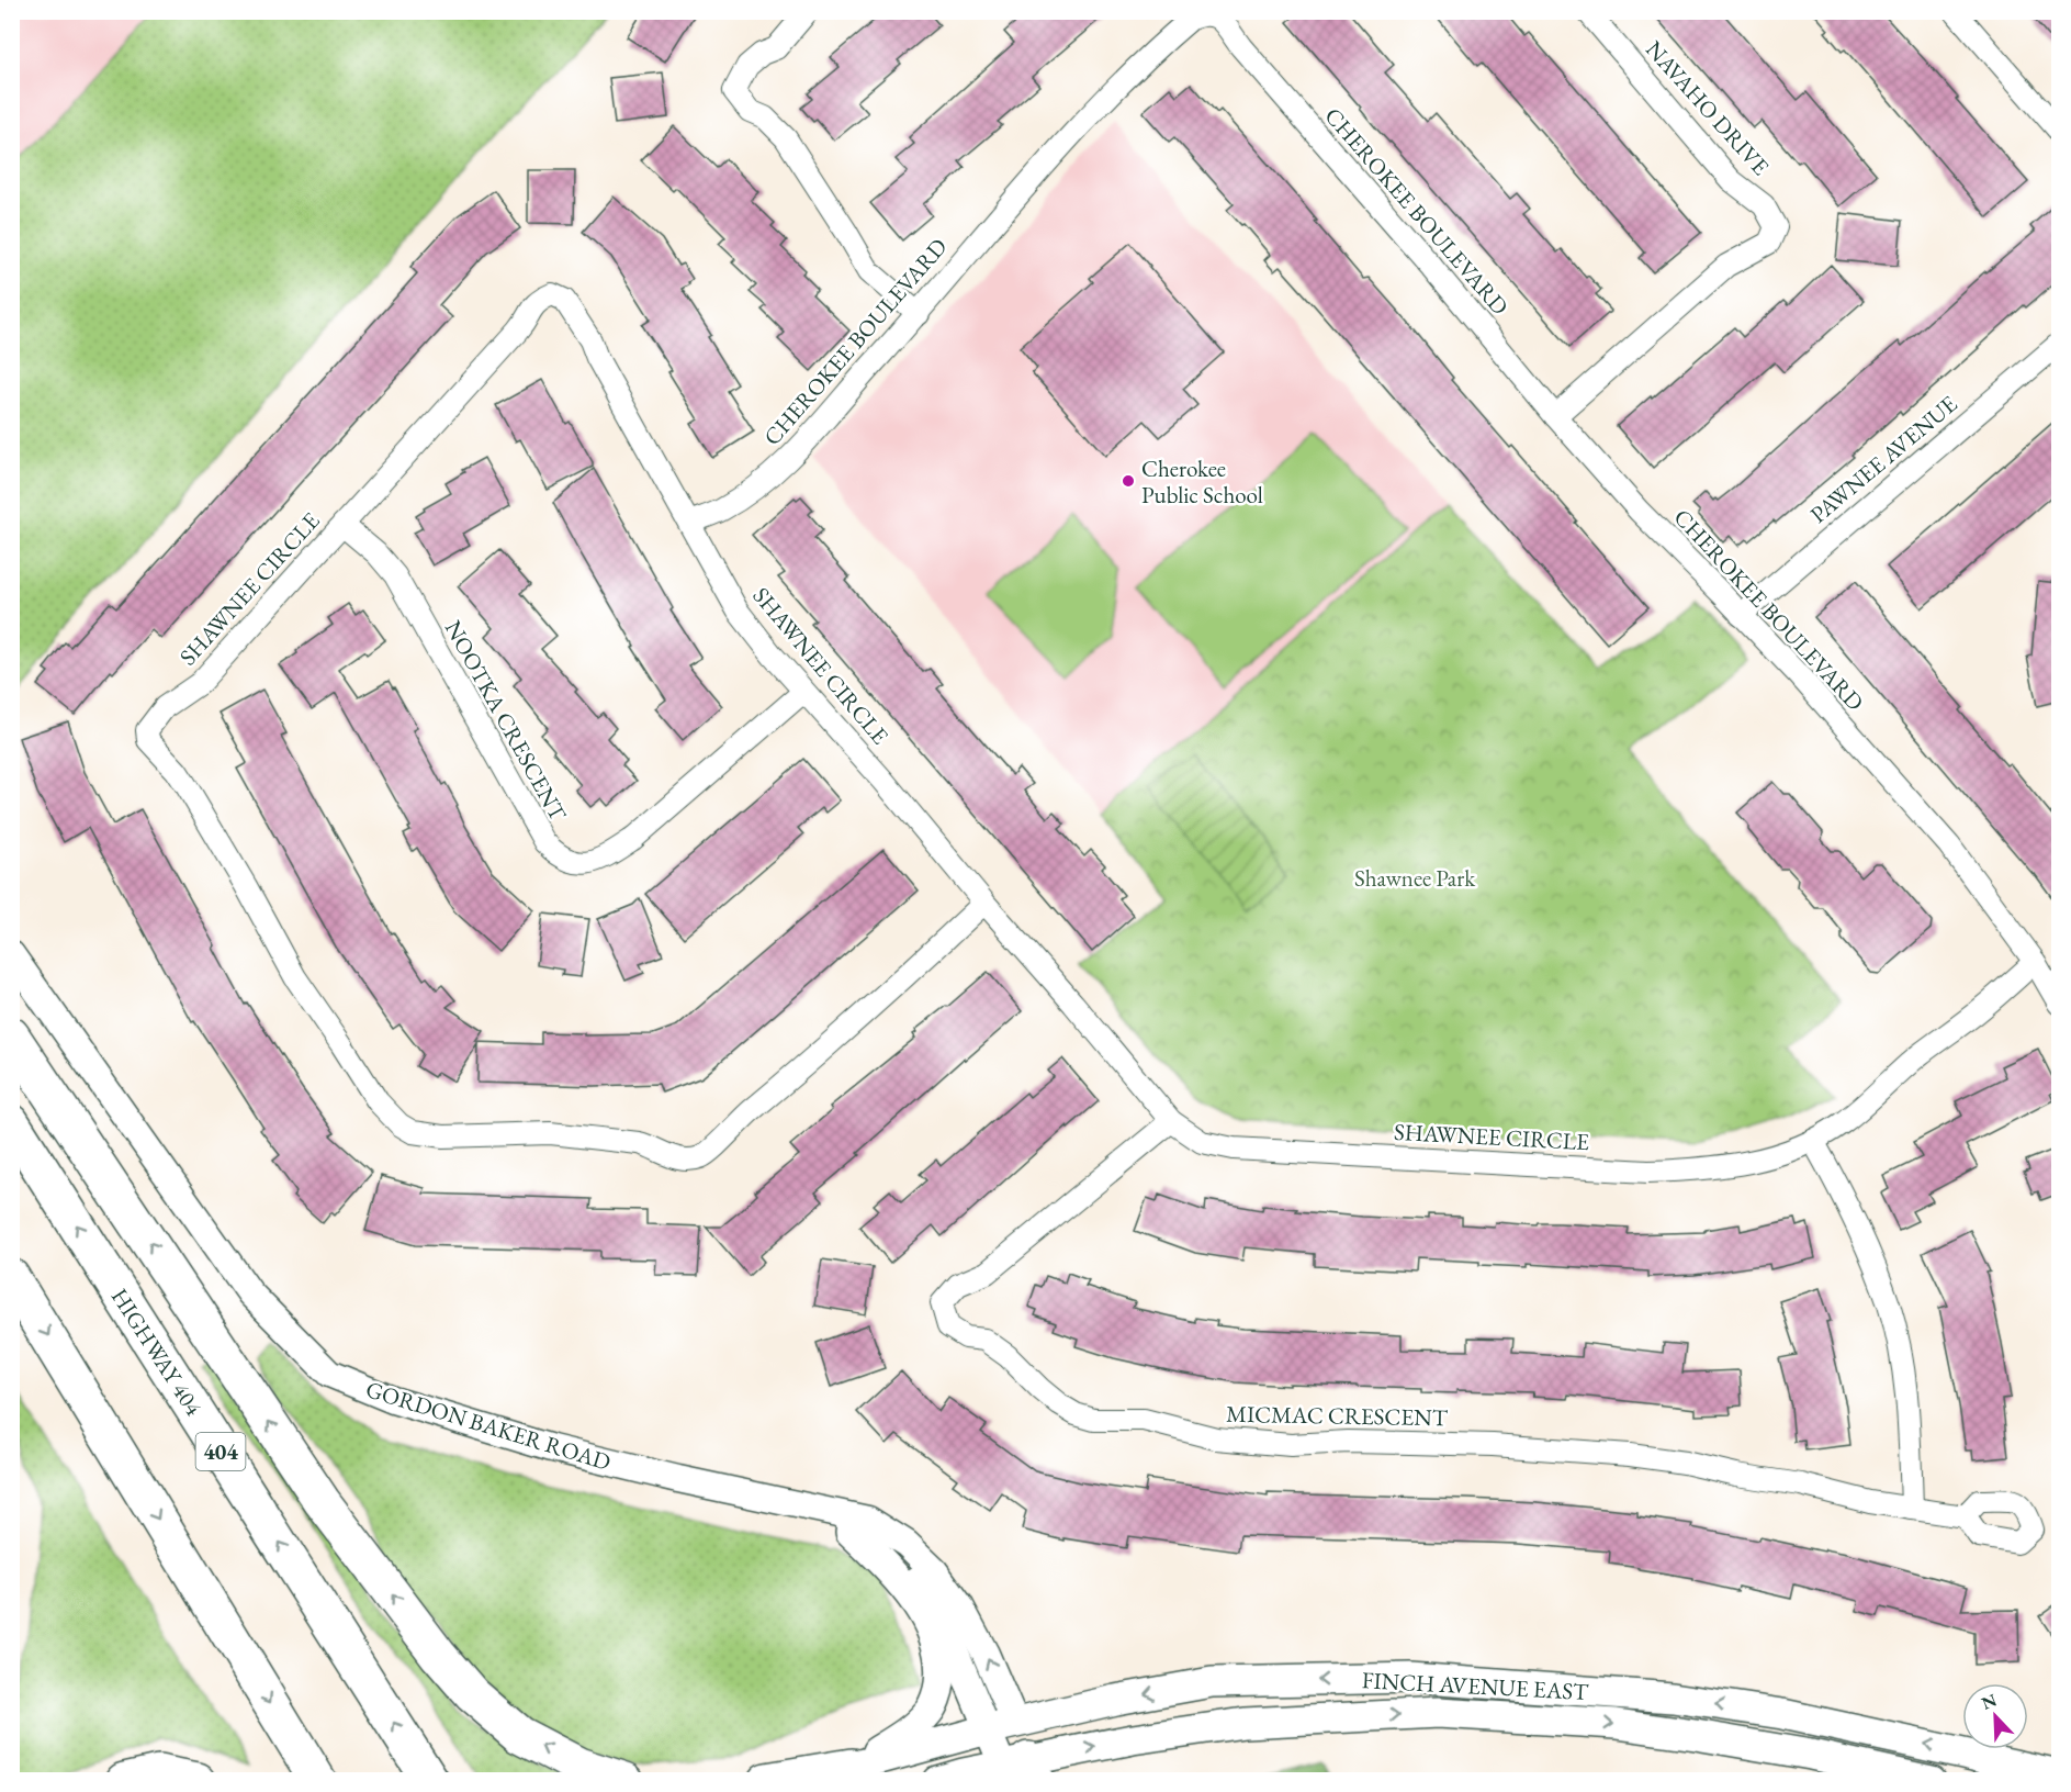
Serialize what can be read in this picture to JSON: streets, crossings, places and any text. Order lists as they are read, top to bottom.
{
  "streets": {
    "highway": ["HIGHWAY 404", "404"],
    "main road": ["FINCH AVENUE EAST"],
    "street": [
      "NAVAHO DRIVE",
      "CHEROKEE BOULEVARD",
      "PAWNEE AVENUE",
      "SHAWNEE CIRCLE",
      "NOOTKA CRESCENT",
      "MICMAC CRESCENT",
      "GORDON BAKER ROAD"
    ]
  },
  "crossings": [
    ["NAVAHO DRIVE", "CHEROKEE BOULEVARD"],
    ["CHEROKEE BOULEVARD", "PAWNEE AVENUE"],
    ["CHEROKEE BOULEVARD", "SHAWNEE CIRCLE"],
    ["SHAWNEE CIRCLE", "NOOTKA CRESCENT"],
    ["SHAWNEE CIRCLE", "MICMAC CRESCENT"],
    ["GORDON BAKER ROAD", "FINCH AVENUE EAST"]
  ],
  "parks": ["Shawnee Park"],
  "places": ["Cherokee Public School"],
  "north": "top left"
}
